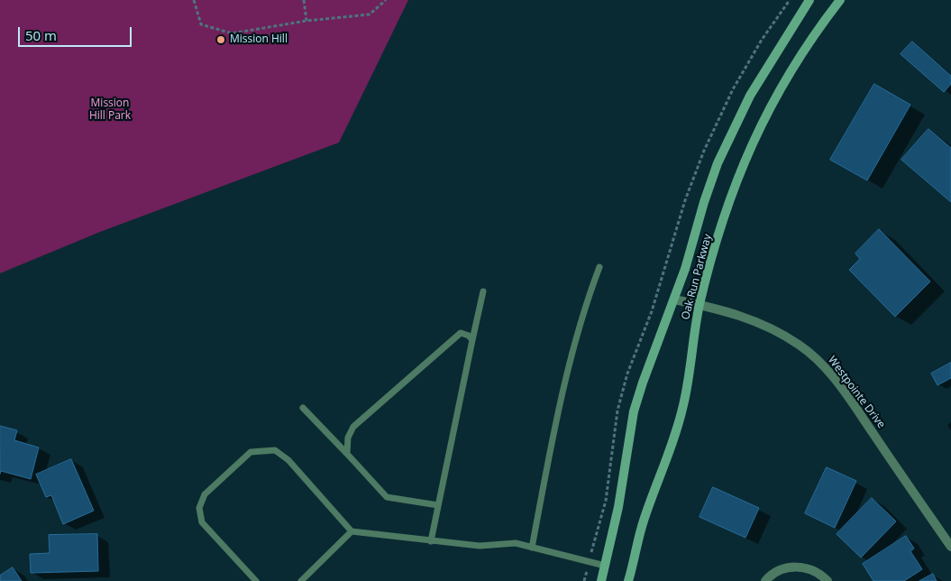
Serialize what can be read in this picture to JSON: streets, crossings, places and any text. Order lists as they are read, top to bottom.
{
  "streets": {
    "street": ["Oak Run Parkway", "Westpointe Drive"]
  },
  "crossings": [
    ["Oak Run Parkway", "Westpointe Drive"]
  ],
  "parks": ["Mission Hill Park"],
  "places": ["Mission Hill"],
  "scale_bar": "50 m"
}
